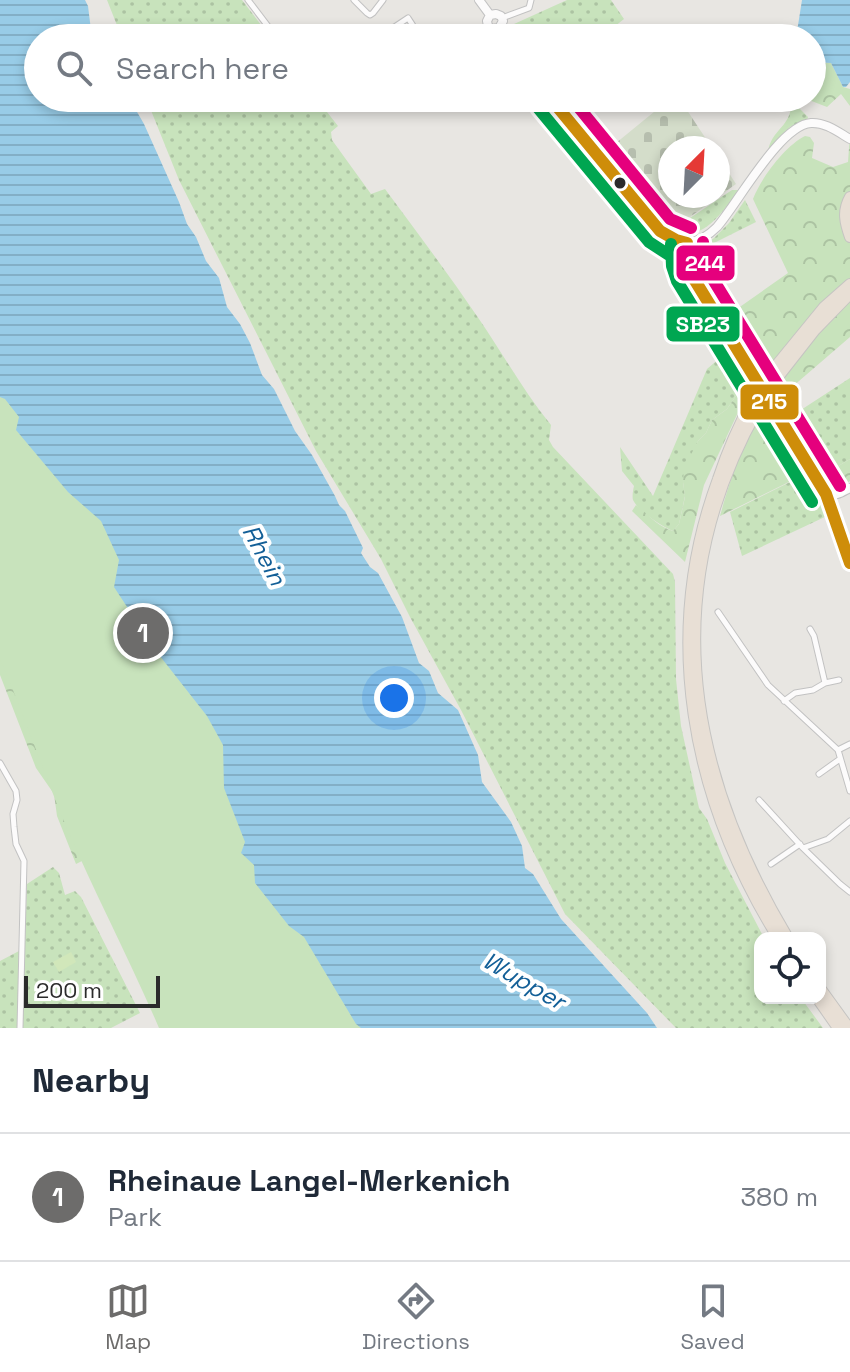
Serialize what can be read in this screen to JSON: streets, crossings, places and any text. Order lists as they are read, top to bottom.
{
  "water": ["Rhein", "Wupper"],
  "lines": ["transit line 215", "transit line SB23", "transit line 244"],
  "scale_bar": "200 m",
  "north": "top right",
  "page": {
    "search": "Search here",
    "pins": "1",
    "scale": "200 m",
    "heading": "Nearby",
    "list": [
      {
        "mark": "1",
        "name": "Rheinaue Langel-Merkenich",
        "note": "Park",
        "value": "380 m"
      }
    ],
    "nav": ["Map", "Directions", "Saved"]
  }
}
